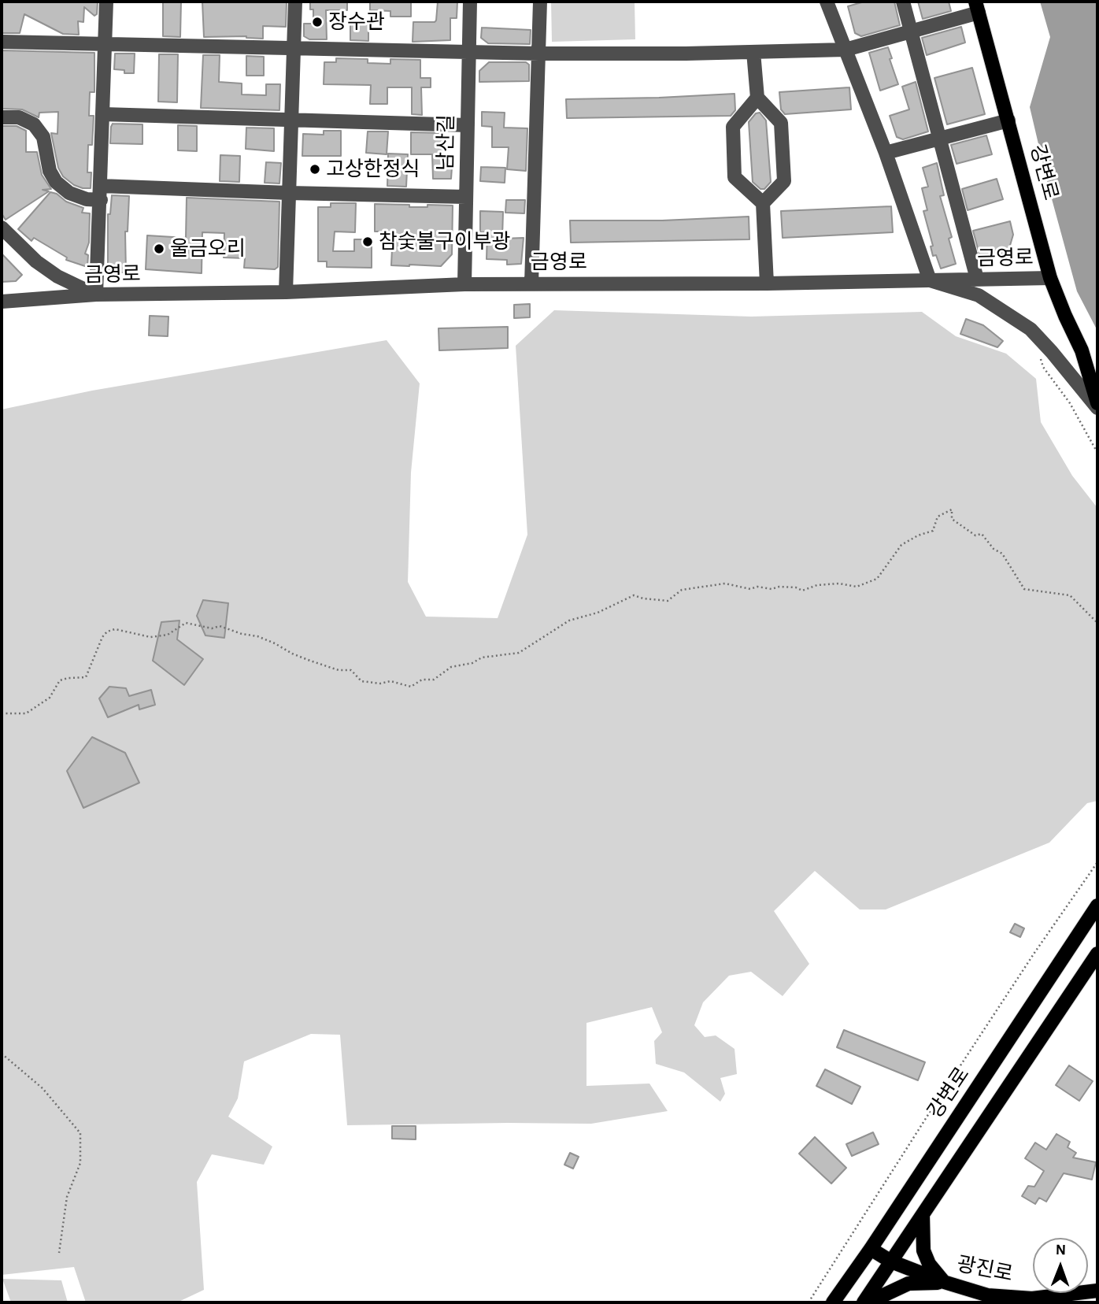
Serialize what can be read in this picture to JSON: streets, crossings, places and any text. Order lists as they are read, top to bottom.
{
  "streets": {
    "main road": ["강변로", "광진로"],
    "street": ["남산길", "금영로"]
  },
  "crossings": [
    ["남산길", "금영로"],
    ["강변로", "금영로"],
    ["강변로", "광진로"]
  ],
  "places": [
    "장수관",
    "고상한정식",
    "참숯불구이부광",
    "울금오리"
  ],
  "north": "top"
}
